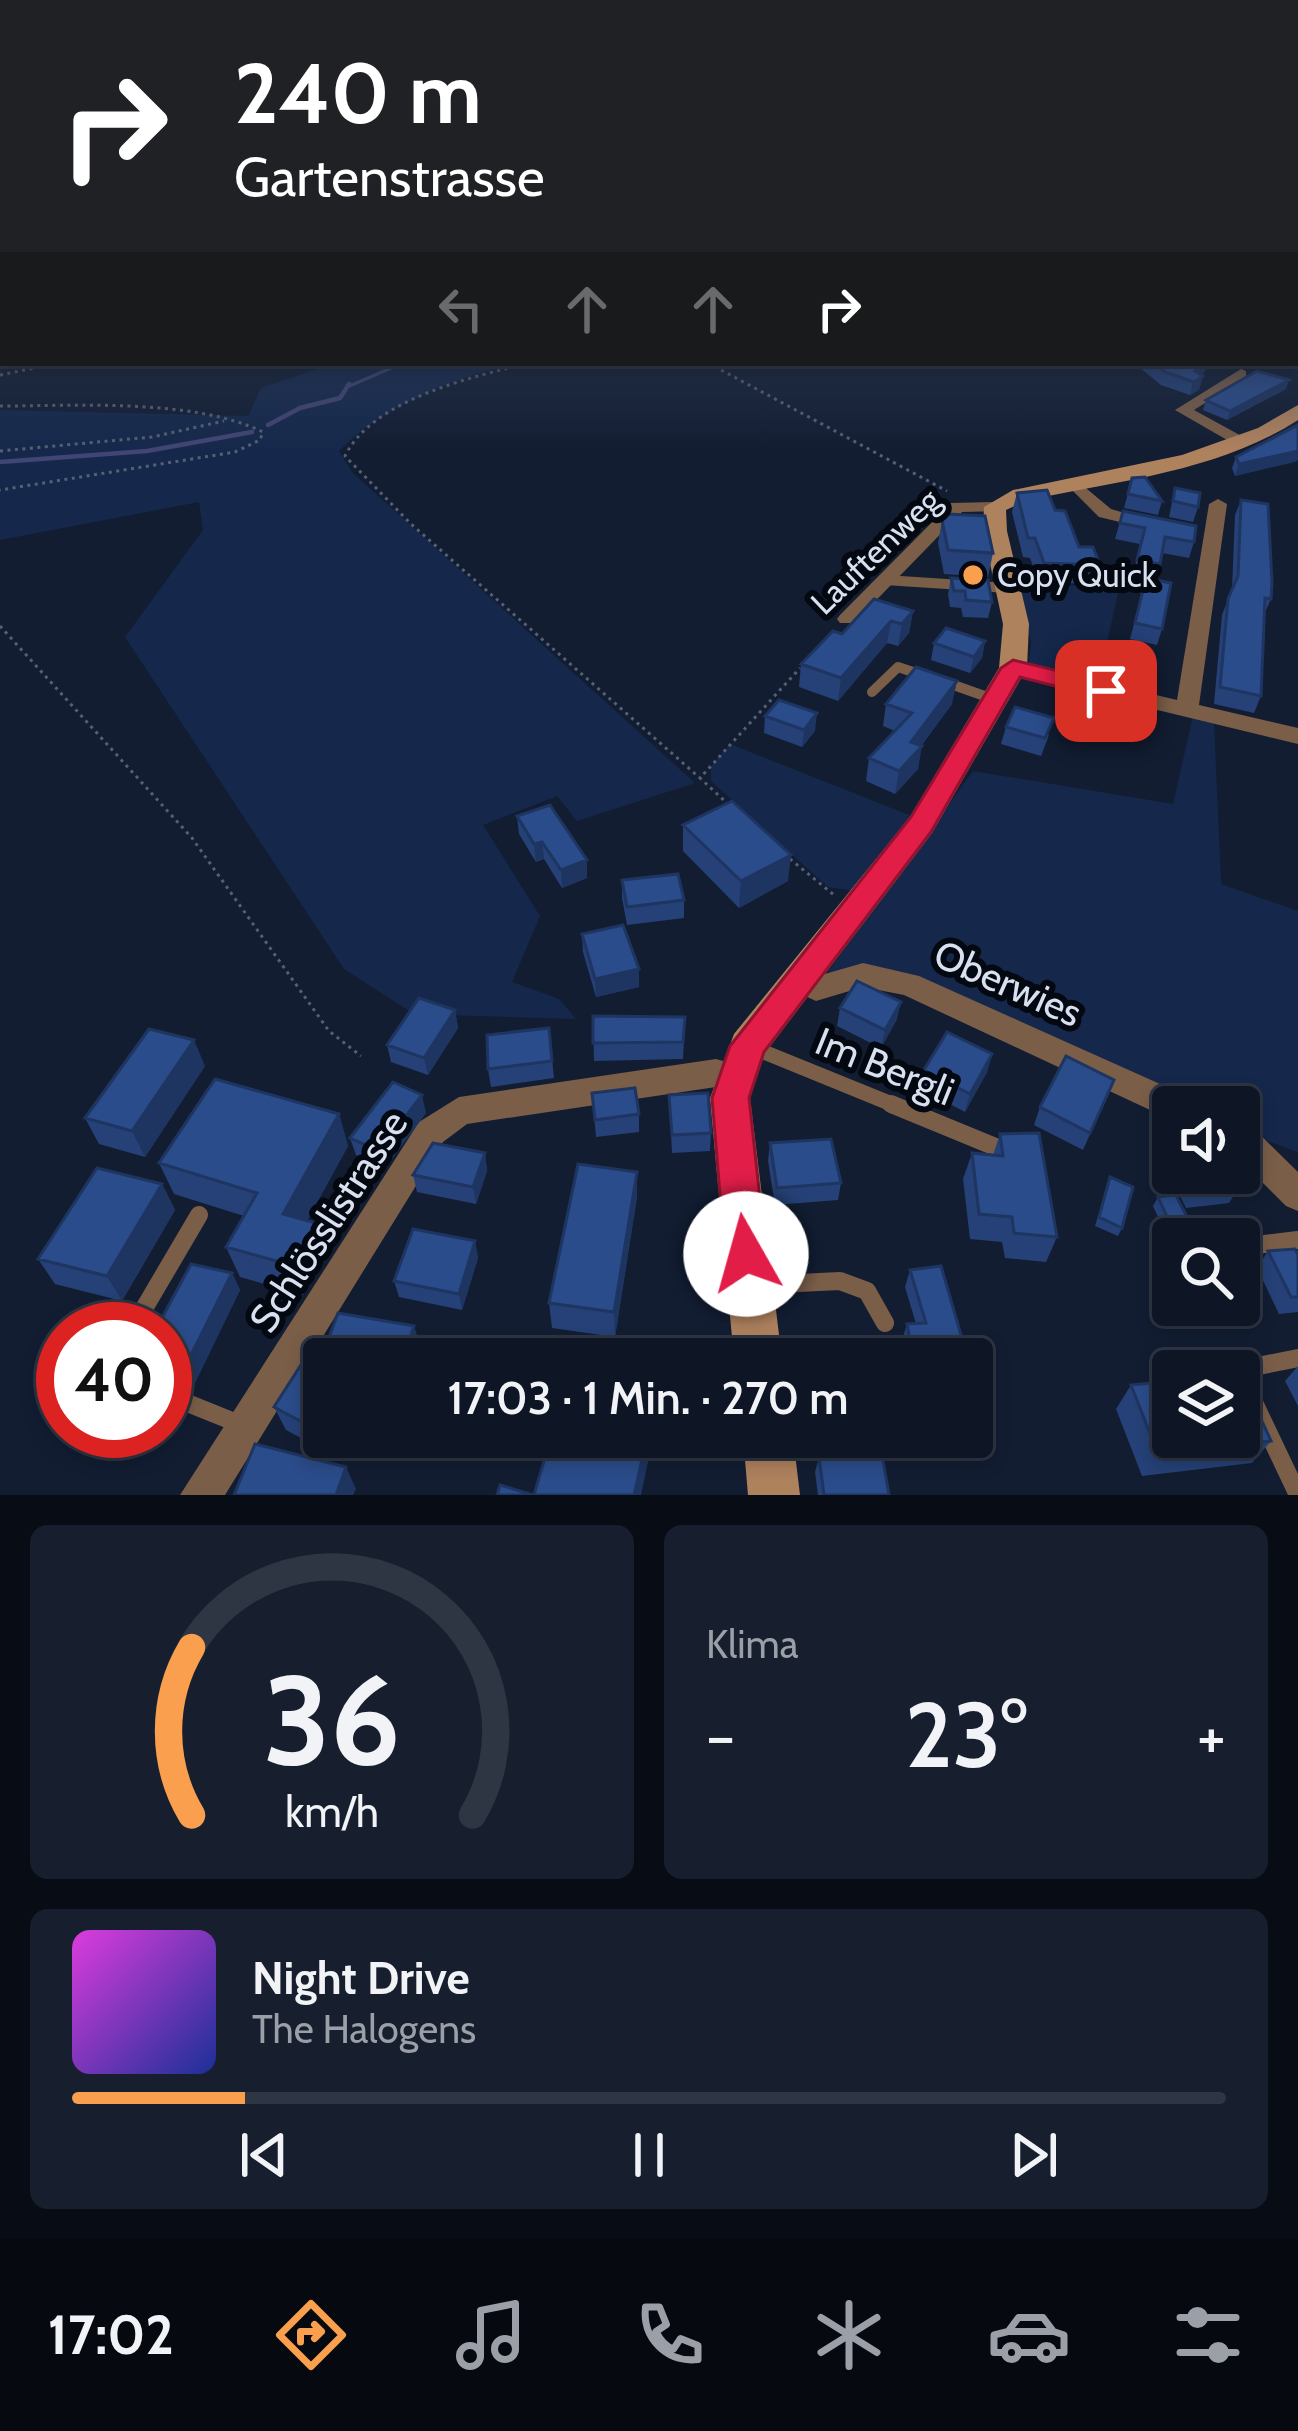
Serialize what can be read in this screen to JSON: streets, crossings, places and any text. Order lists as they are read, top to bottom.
{
  "streets": {
    "street": ["Lauftenweg", "Oberwies", "Schlösslistrasse"],
    "lane": ["Im Bergli"]
  },
  "crossings": [
    ["Im Bergli", "Schlösslistrasse"]
  ],
  "places": ["Copy Quick"],
  "page": {
    "turn": ["240 m", "Gartenstrasse"],
    "limit": "40",
    "trip": "17:03 · 1 Min. · 270 m",
    "tile": "Klima",
    "heat": ["−", "23°", "+"],
    "song": ["Night Drive", "The Halogens"],
    "tabs": "17:02",
    "gauge": ["36", "km/h"]
  }
}
